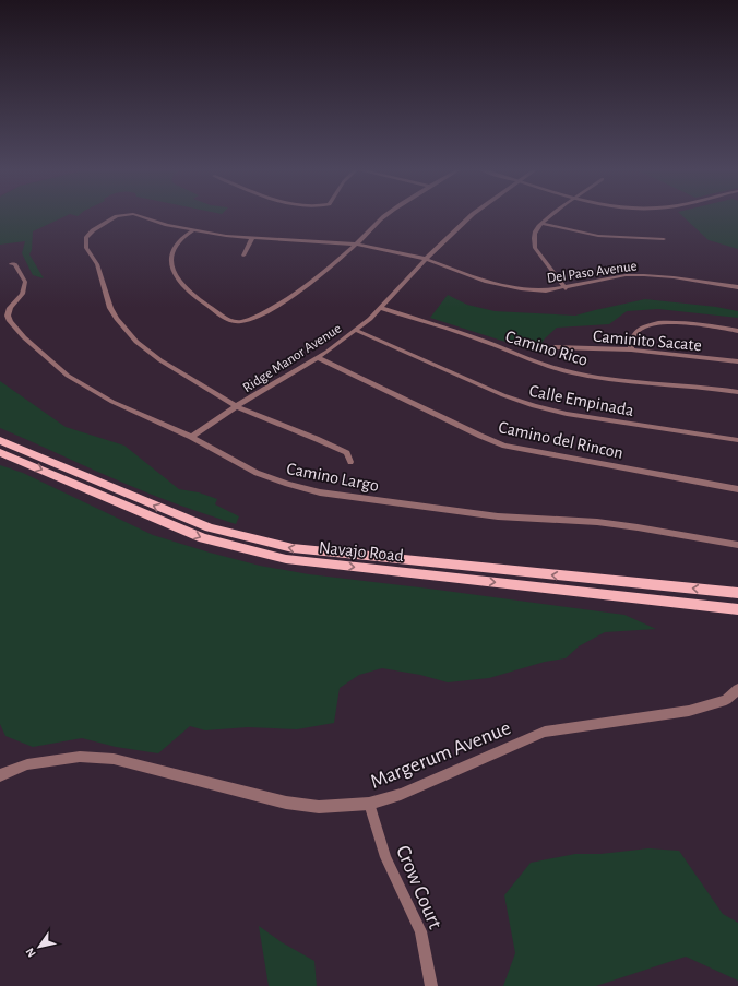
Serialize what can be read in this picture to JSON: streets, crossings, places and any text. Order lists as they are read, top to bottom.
{
  "streets": {
    "main road": ["Navajo Road"],
    "street": [
      "Del Paso Avenue",
      "Caminito Sacate",
      "Camino Rico",
      "Ridge Manor Avenue",
      "Calle Empinada",
      "Camino del Rincon",
      "Camino Largo",
      "Margerum Avenue",
      "Crow Court"
    ]
  },
  "crossings": [
    ["Del Paso Avenue", "Ridge Manor Avenue"],
    ["Camino Rico", "Ridge Manor Avenue"],
    ["Ridge Manor Avenue", "Calle Empinada"],
    ["Ridge Manor Avenue", "Camino del Rincon"],
    ["Ridge Manor Avenue", "Camino Largo"],
    ["Margerum Avenue", "Crow Court"]
  ],
  "north": "bottom left"
}
